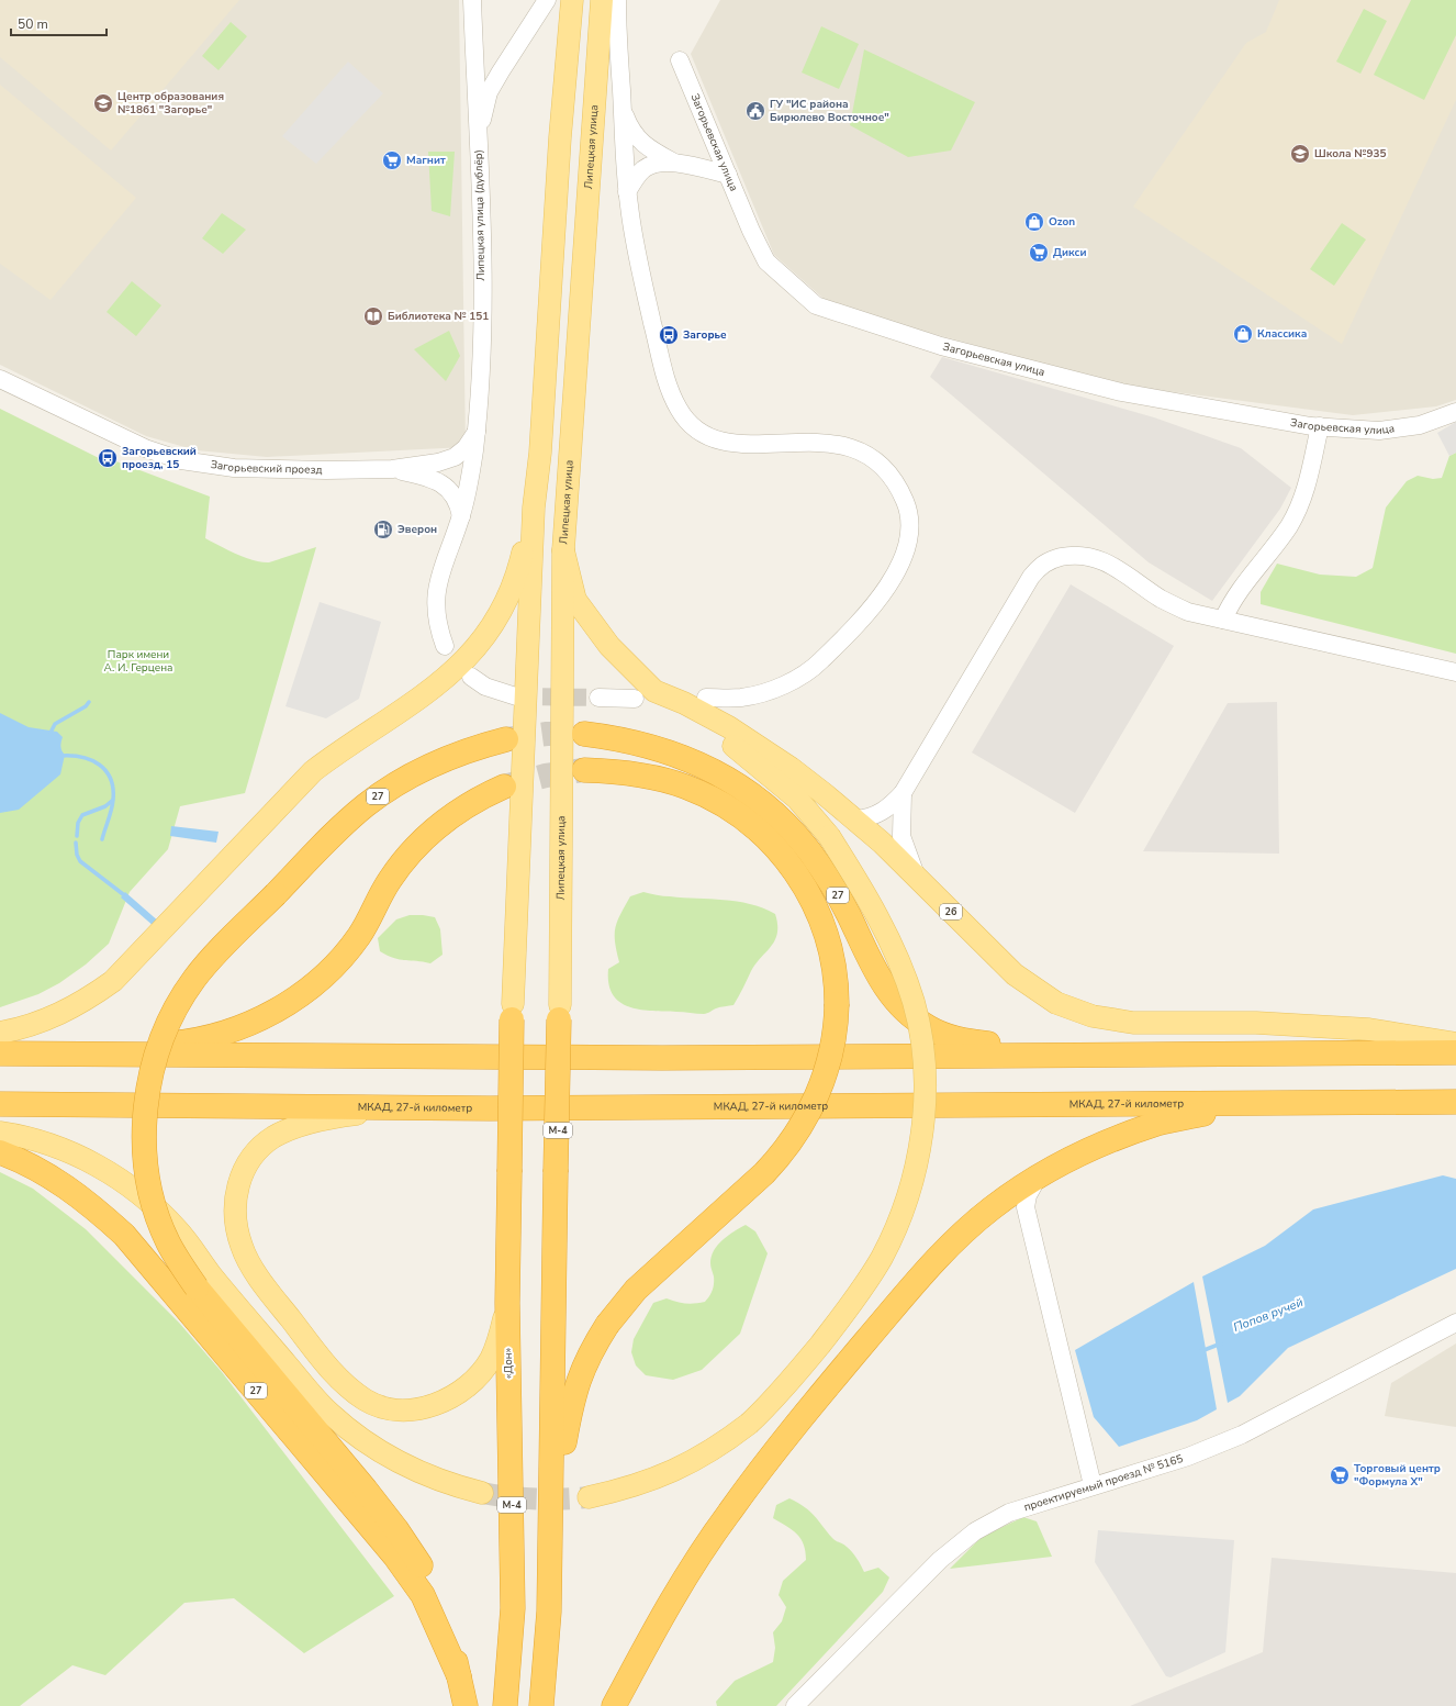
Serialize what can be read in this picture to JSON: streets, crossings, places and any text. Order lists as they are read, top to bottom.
{
  "streets": {
    "highway": [
      "27",
      "МКАД, 27-й километр",
      "М-4",
      "«Дон»"
    ],
    "main road": ["Липецкая улица", "26"],
    "street": [
      "Загорьевская улица",
      "Липецкая улица (дублёр)",
      "Загорьевский проезд",
      "проектируемый проезд № 5165"
    ]
  },
  "crossings": [
    ["Липецкая улица", "26"],
    ["Липецкая улица", "М-4"]
  ],
  "water": ["Попов ручей"],
  "parks": ["Парк имени А. И. Герцена"],
  "places": {
    "school or university": ["Центр образования №1861 \"Загорье\"", "Школа №935"],
    "public building": ["ГУ \"ИС района Бирюлево Восточное\""],
    "supermarket": ["Магнит", "Дикси", "Торговый центр \"Формула X\""],
    "shop": ["Ozon", "Классика"],
    "library": ["Библиотека № 151"],
    "bus stop": ["Загорье", "Загорьевский проезд, 15"],
    "fuel station": ["Эверон"]
  },
  "scale_bar": "50 m"
}
